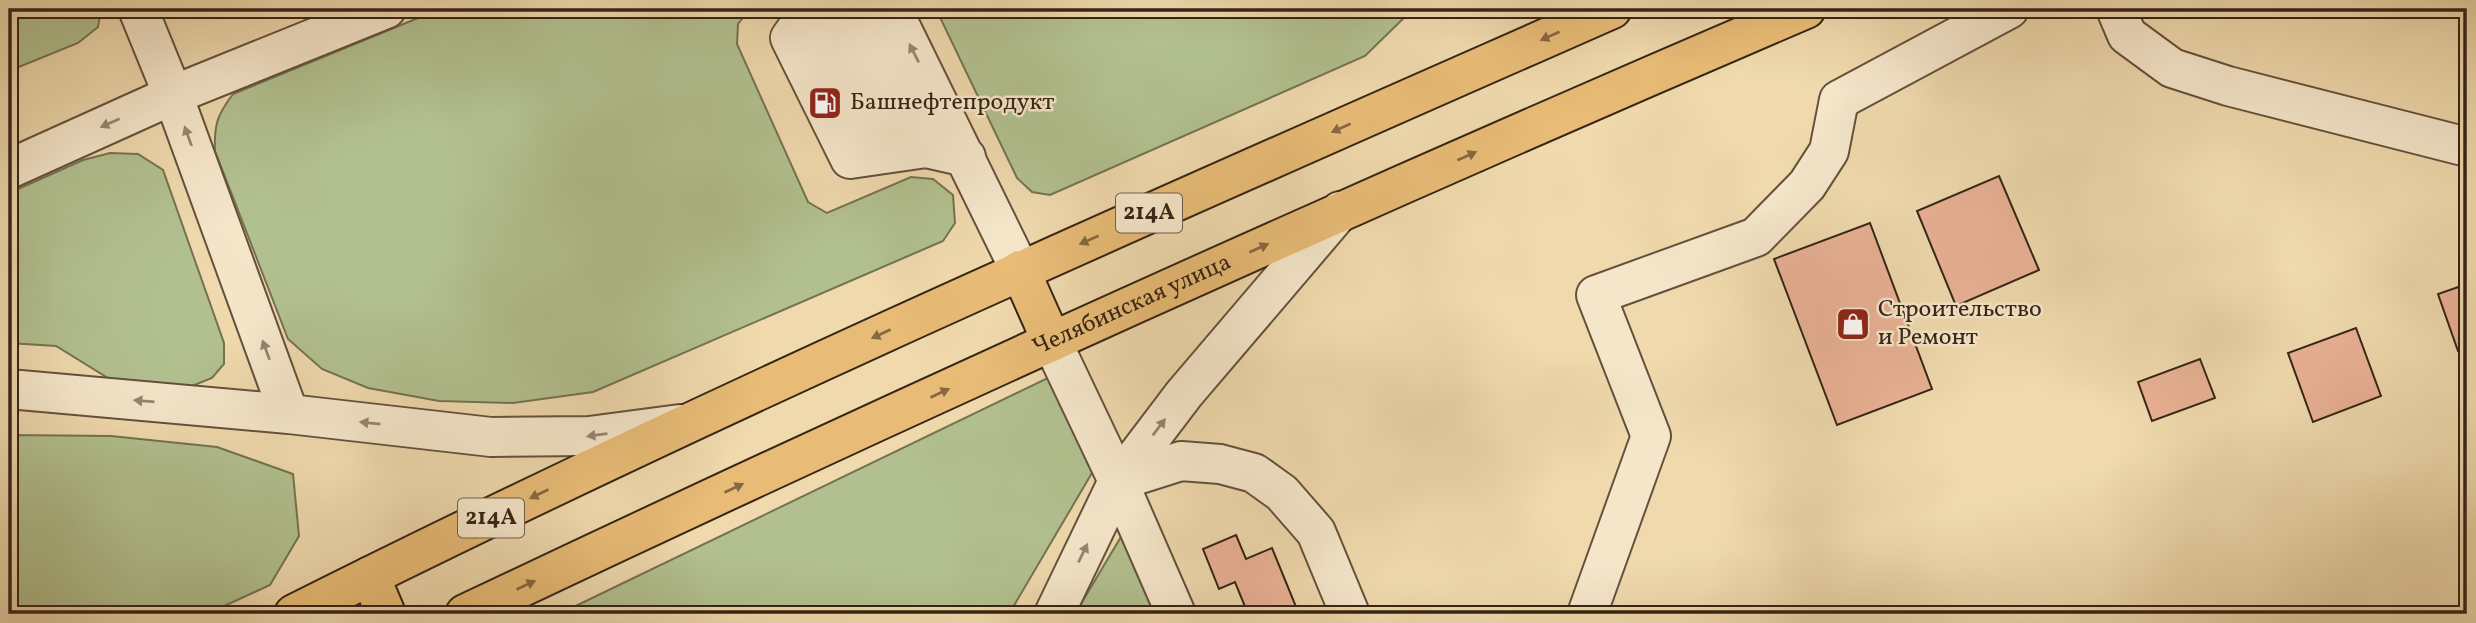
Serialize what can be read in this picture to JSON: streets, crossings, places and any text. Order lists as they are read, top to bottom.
{
  "streets": {
    "main road": ["214А", "Челябинская улица"]
  },
  "places": {
    "fuel station": ["Башнефтепродукт"],
    "shop": ["Строительство и Ремонт"]
  }
}
